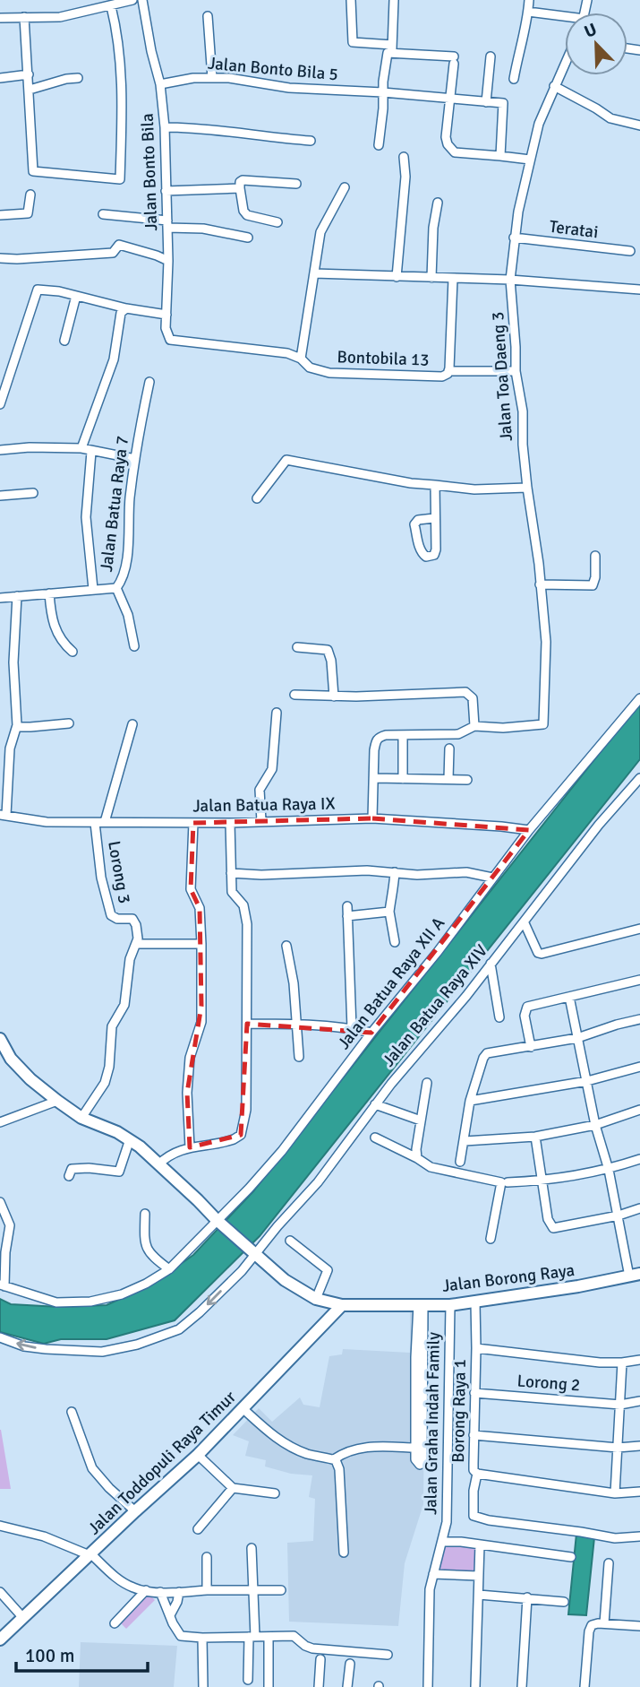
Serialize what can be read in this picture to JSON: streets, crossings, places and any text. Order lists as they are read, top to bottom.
{
  "streets": {
    "main road": ["Jalan Borong Raya", "Jalan Toddopuli Raya Timur"],
    "street": [
      "Jalan Bonto Bila 5",
      "Jalan Bonto Bila",
      "Teratai",
      "Bontobila 13",
      "Jalan Toa Daeng 3",
      "Jalan Batua Raya 7",
      "Jalan Batua Raya IX",
      "Lorong 3",
      "Jalan Batua Raya XII A",
      "Jalan Batua Raya XIV",
      "Lorong 2",
      "Borong Raya 1",
      "Jalan Graha Indah Family"
    ]
  },
  "crossings": [
    ["Jalan Bonto Bila 5", "Jalan Bonto Bila"],
    ["Jalan Bonto Bila", "Bontobila 13"],
    ["Teratai", "Jalan Toa Daeng 3"],
    ["Jalan Batua Raya IX", "Lorong 3"],
    ["Jalan Batua Raya IX", "Jalan Batua Raya XII A"],
    ["Jalan Batua Raya XII A", "Jalan Borong Raya"],
    ["Jalan Batua Raya XIV", "Jalan Borong Raya"],
    ["Jalan Borong Raya", "Borong Raya 1"],
    ["Jalan Borong Raya", "Jalan Graha Indah Family"],
    ["Jalan Borong Raya", "Jalan Toddopuli Raya Timur"],
    ["Lorong 2", "Borong Raya 1"]
  ],
  "scale_bar": "100 m",
  "north": "top left"
}
